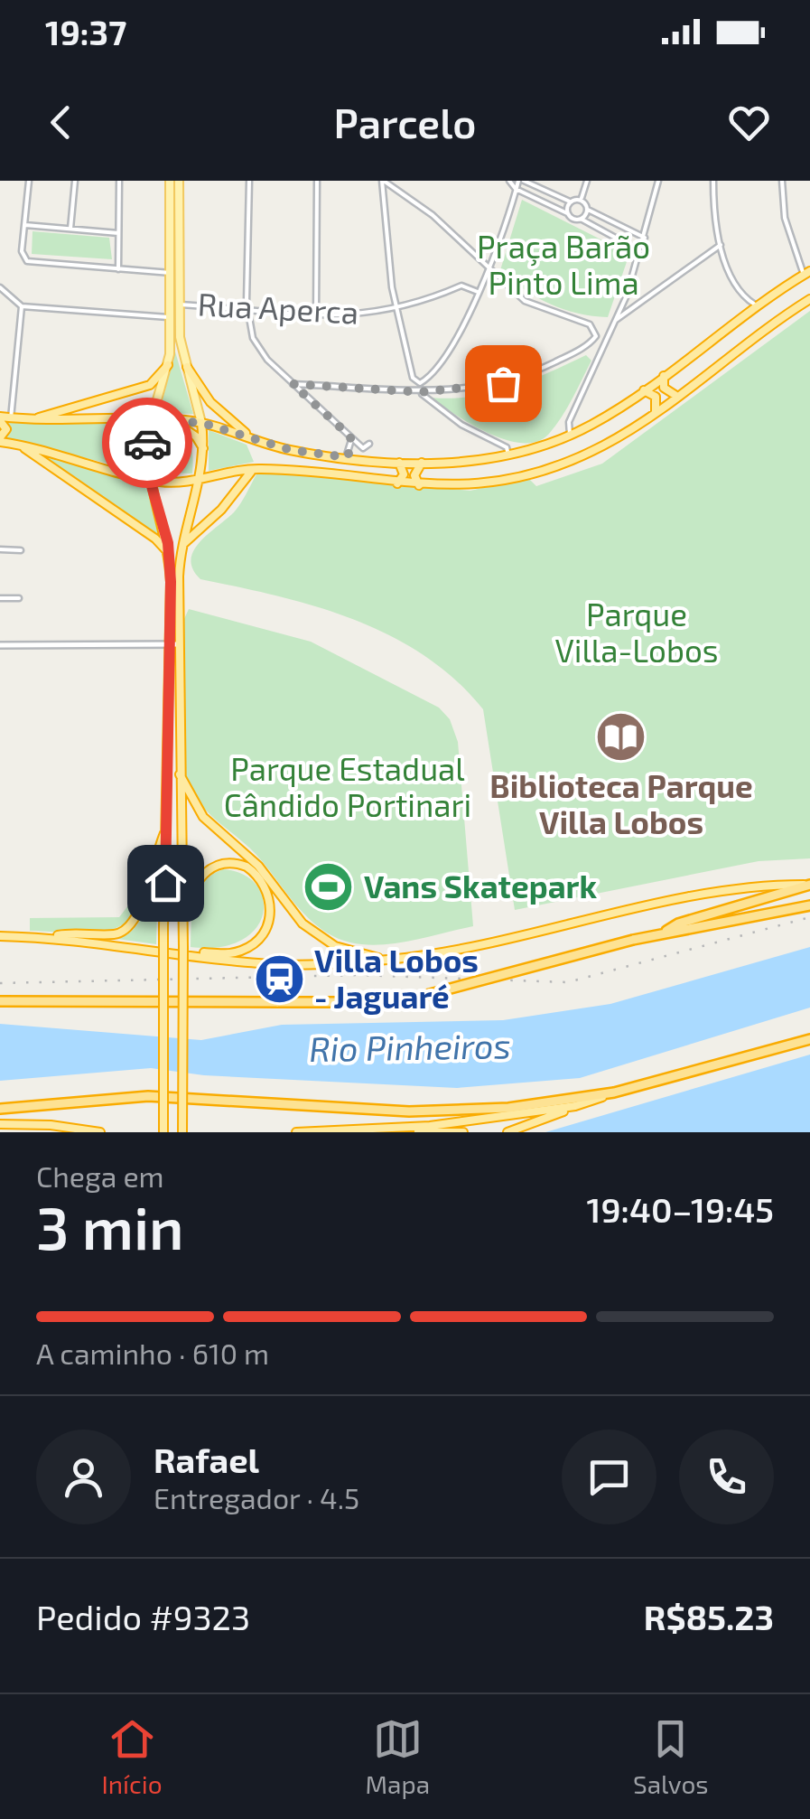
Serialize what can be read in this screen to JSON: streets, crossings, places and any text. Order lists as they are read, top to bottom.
{
  "streets": {
    "street": ["Rua Aperca"]
  },
  "water": ["Rio Pinheiros"],
  "parks": ["Praça Barão Pinto Lima", "Parque Villa-Lobos", "Parque Estadual Cândido Portinari"],
  "places": {
    "library": ["Biblioteca Parque Villa Lobos"],
    "sports": ["Vans Skatepark"],
    "station": ["Villa Lobos - Jaguaré"]
  },
  "page": {
    "status": "19:37",
    "header": "Parcelo",
    "heading": ["3 min", "Chega em", "19:40–19:45"],
    "panel": [
      "Rafael",
      "Entregador · 4.5",
      "Pedido #9323",
      "R$85.23"
    ],
    "bar": "A caminho · 610 m",
    "tabs": ["Início", "Mapa", "Salvos"]
  }
}
